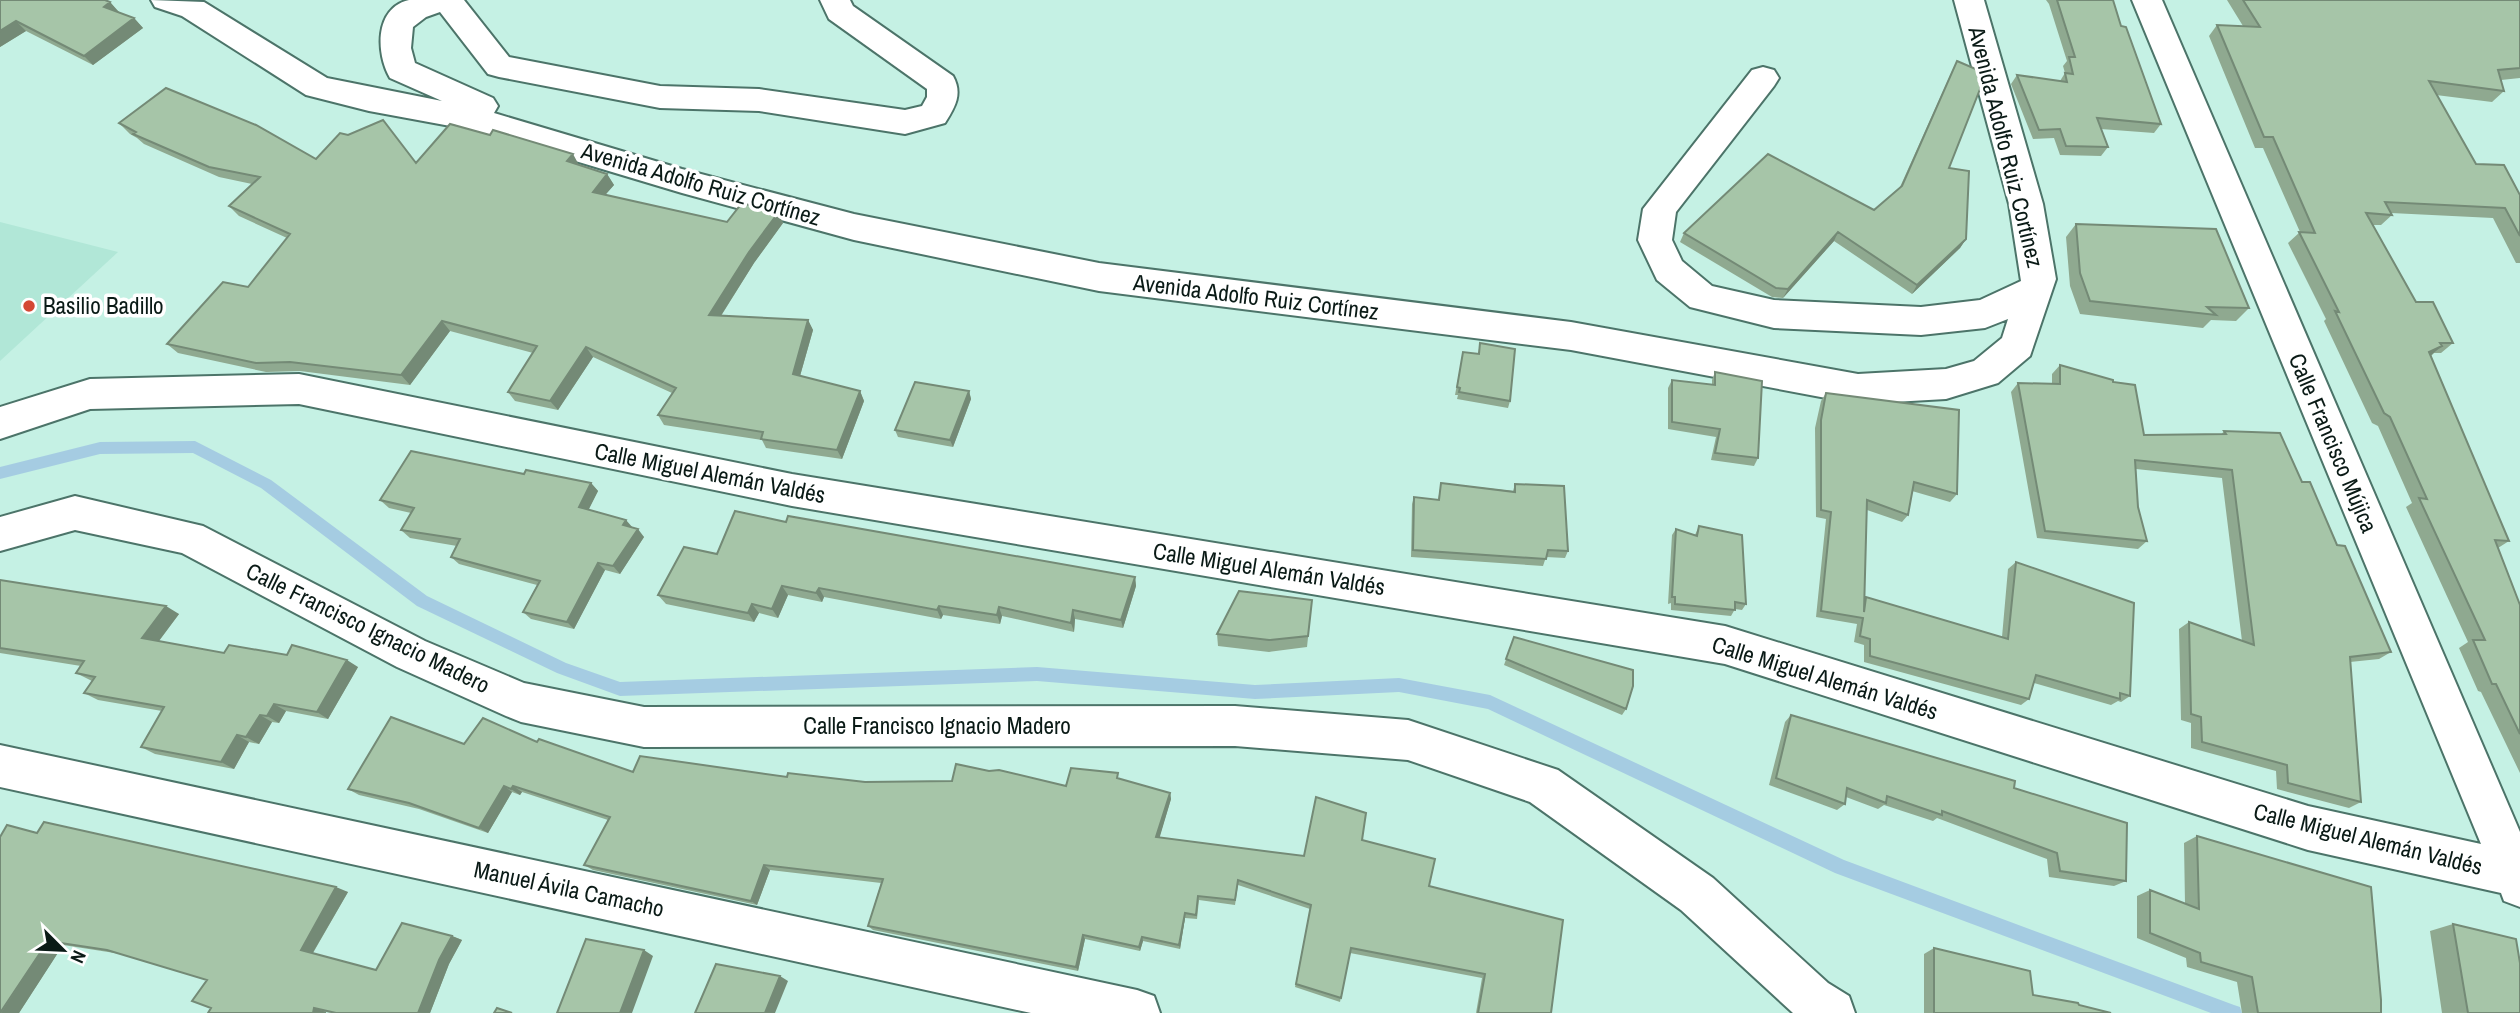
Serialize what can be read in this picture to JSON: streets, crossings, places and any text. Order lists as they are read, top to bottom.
{
  "streets": {
    "street": [
      "Avenida Adolfo Ruiz Cortínez",
      "Calle Francisco Mújica",
      "Calle Miguel Alemán Valdés",
      "Calle Francisco Ignacio Madero",
      "Manuel Ávila Camacho"
    ]
  },
  "crossings": [
    ["Calle Francisco Mújica", "Calle Miguel Alemán Valdés"]
  ],
  "places": ["Basilio Badillo"],
  "north": "bottom right"
}
